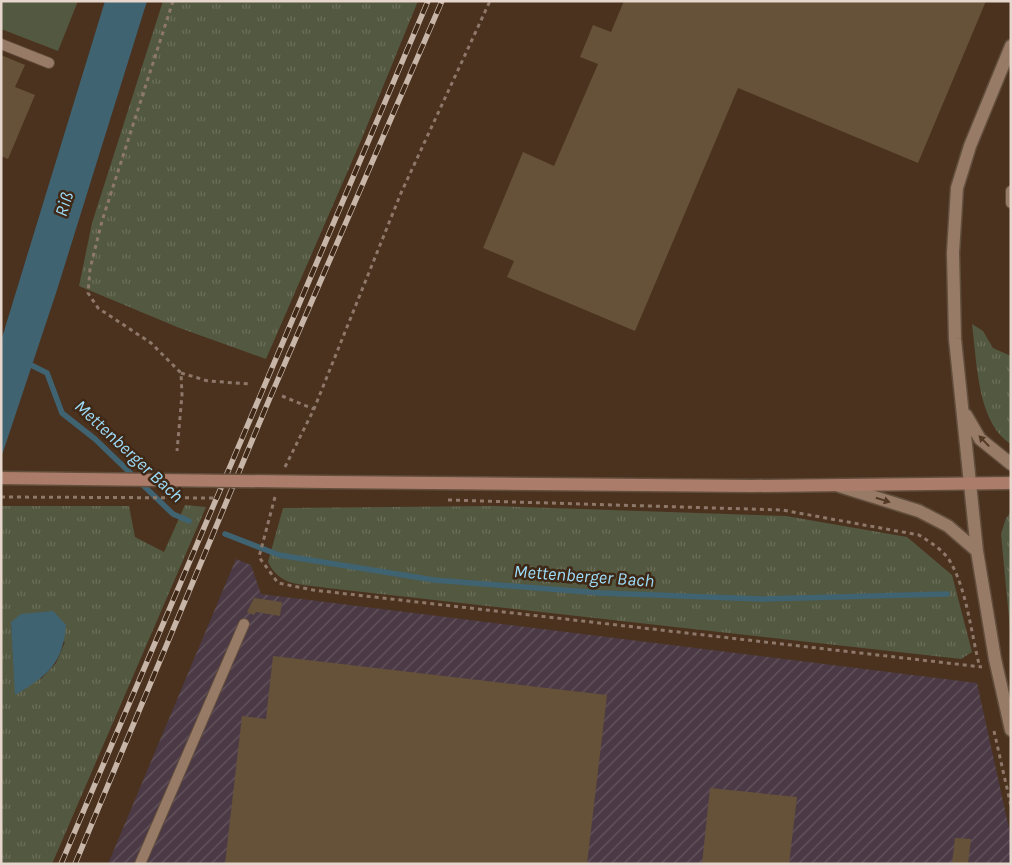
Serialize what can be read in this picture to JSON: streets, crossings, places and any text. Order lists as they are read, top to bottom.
{
  "water": ["Riß", "Mettenberger Bach"]
}
